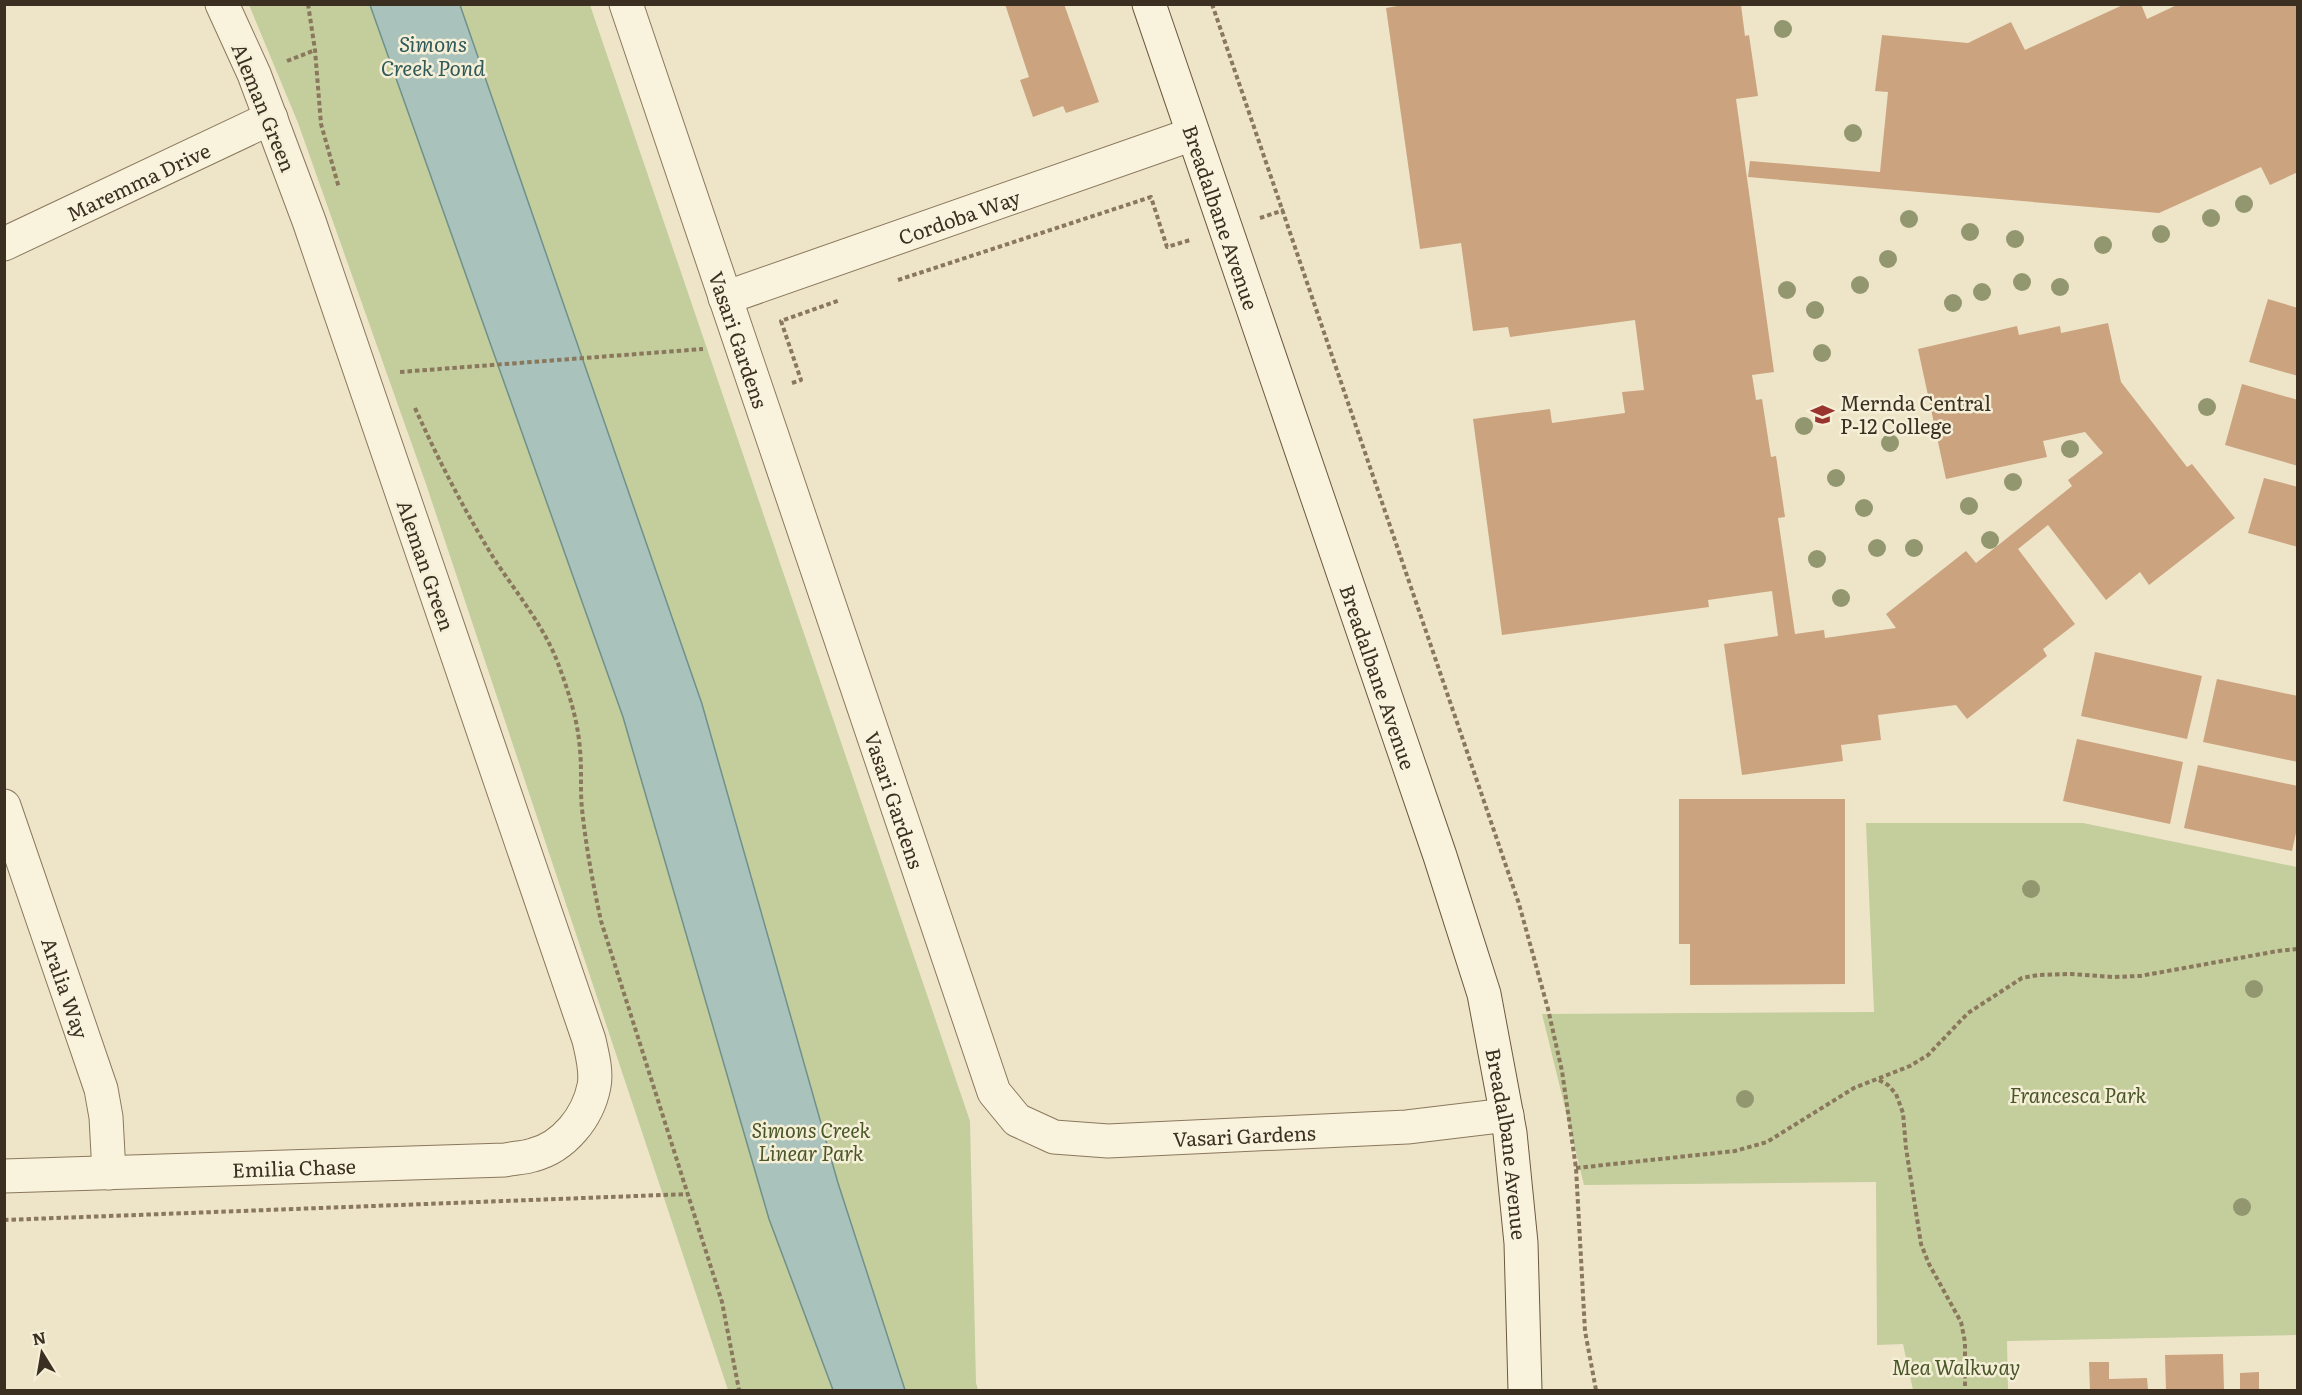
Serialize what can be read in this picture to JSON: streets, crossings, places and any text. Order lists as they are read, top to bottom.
{
  "streets": {
    "street": [
      "Aleman Green",
      "Maremma Drive",
      "Cordoba Way",
      "Breadalbane Avenue",
      "Vasari Gardens",
      "Aralia Way",
      "Emilia Chase"
    ]
  },
  "crossings": [
    ["Aleman Green", "Maremma Drive"],
    ["Aleman Green", "Emilia Chase"],
    ["Cordoba Way", "Breadalbane Avenue"],
    ["Cordoba Way", "Vasari Gardens"],
    ["Breadalbane Avenue", "Vasari Gardens"],
    ["Aralia Way", "Emilia Chase"]
  ],
  "water": ["Simons Creek Pond"],
  "parks": ["Francesca Park", "Simons Creek Linear Park", "Mea Walkway"],
  "places": {
    "school or university": ["Mernda Central P-12 College"]
  },
  "north": "top"
}
